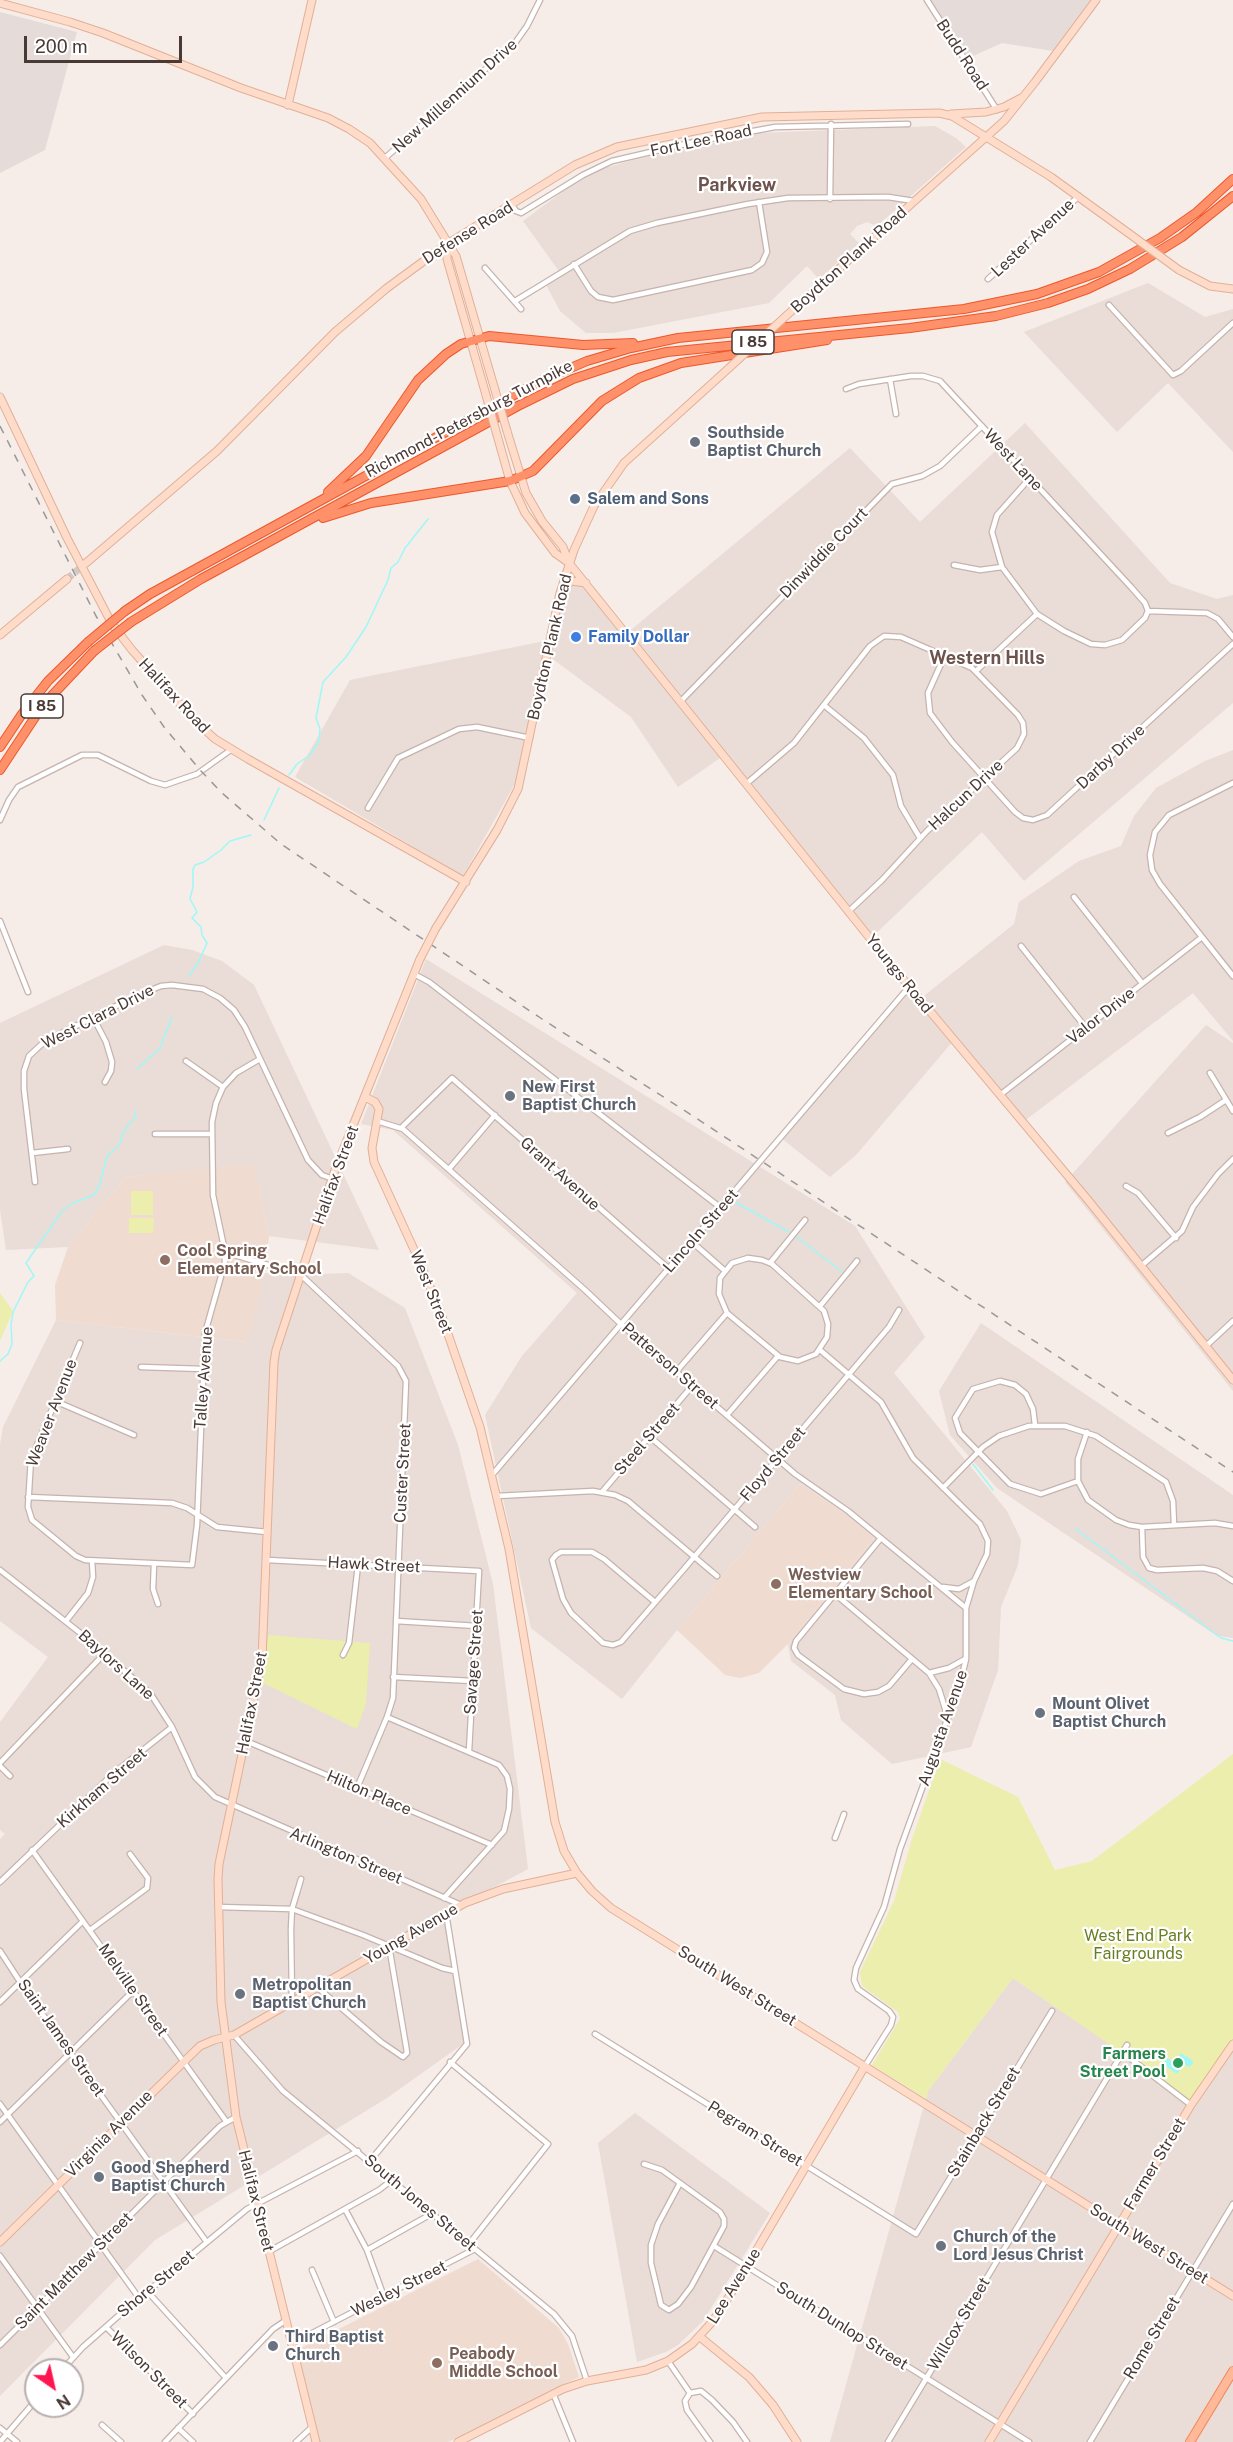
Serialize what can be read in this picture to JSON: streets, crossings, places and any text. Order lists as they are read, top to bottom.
{
  "streets": {
    "highway": ["I 85", "Richmond-Petersburg Turnpike"],
    "street": [
      "Budd Road",
      "New Millennium Drive",
      "Fort Lee Road",
      "Defense Road",
      "Lester Avenue",
      "Boydton Plank Road",
      "West Lane",
      "Dinwiddie Court",
      "Halifax Road",
      "Darby Drive",
      "Halcun Drive",
      "Youngs Road",
      "Valor Drive",
      "West Clara Drive",
      "Grant Avenue",
      "Halifax Street",
      "Lincoln Street",
      "West Street",
      "Patterson Street",
      "Talley Avenue",
      "Weaver Avenue",
      "Steel Street",
      "Floyd Street",
      "Custer Street",
      "Hawk Street",
      "Savage Street",
      "Baylors Lane",
      "Augusta Avenue",
      "Kirkham Street",
      "Hilton Place",
      "Arlington Street",
      "Young Avenue",
      "South West Street",
      "Melville Street",
      "Saint James Street",
      "Stainback Street",
      "Virginia Avenue",
      "Pegram Street",
      "Farmer Street",
      "South Jones Street",
      "Saint Matthew Street",
      "Shore Street",
      "Lee Avenue",
      "Wesley Street",
      "Willcox Street",
      "South Dunlop Street",
      "Rome Street",
      "Wilson Street"
    ]
  },
  "crossings": [
    ["Budd Road", "Defense Road"],
    ["Fort Lee Road", "Defense Road"],
    ["Defense Road", "Boydton Plank Road"],
    ["Boydton Plank Road", "Halifax Road"],
    ["Boydton Plank Road", "Youngs Road"],
    ["Boydton Plank Road", "Halifax Street"],
    ["West Lane", "Dinwiddie Court"],
    ["Dinwiddie Court", "Youngs Road"],
    ["Darby Drive", "Halcun Drive"],
    ["Halcun Drive", "Youngs Road"],
    ["Youngs Road", "Valor Drive"],
    ["Youngs Road", "Lincoln Street"],
    ["West Clara Drive", "Halifax Street"],
    ["Grant Avenue", "Lincoln Street"],
    ["Grant Avenue", "Patterson Street"],
    ["Halifax Street", "Custer Street"],
    ["Halifax Street", "Hawk Street"],
    ["Halifax Street", "Baylors Lane"],
    ["Halifax Street", "Hilton Place"],
    ["Halifax Street", "Arlington Street"],
    ["Halifax Street", "Young Avenue"],
    ["Halifax Street", "Virginia Avenue"],
    ["Halifax Street", "Shore Street"],
    ["Halifax Street", "Wesley Street"],
    ["Lincoln Street", "West Street"],
    ["Lincoln Street", "Patterson Street"],
    ["West Street", "Patterson Street"],
    ["West Street", "South West Street"],
    ["Patterson Street", "Steel Street"],
    ["Patterson Street", "Floyd Street"],
    ["Patterson Street", "Augusta Avenue"],
    ["Talley Avenue", "Custer Street"],
    ["Floyd Street", "Augusta Avenue"],
    ["Custer Street", "Hawk Street"],
    ["Custer Street", "Hilton Place"],
    ["Hawk Street", "Savage Street"],
    ["Baylors Lane", "Kirkham Street"],
    ["Baylors Lane", "Arlington Street"],
    ["Augusta Avenue", "South West Street"],
    ["Augusta Avenue", "Lee Avenue"],
    ["Kirkham Street", "Melville Street"],
    ["Arlington Street", "Young Avenue"],
    ["Young Avenue", "South West Street"],
    ["Young Avenue", "Virginia Avenue"],
    ["Young Avenue", "South Jones Street"],
    ["South West Street", "Stainback Street"],
    ["South West Street", "Farmer Street"],
    ["South West Street", "Lee Avenue"],
    ["South West Street", "Willcox Street"],
    ["South West Street", "Rome Street"],
    ["Melville Street", "Virginia Avenue"],
    ["Melville Street", "Saint Matthew Street"],
    ["Saint James Street", "Virginia Avenue"],
    ["Saint James Street", "Saint Matthew Street"],
    ["Saint James Street", "Shore Street"],
    ["Stainback Street", "Pegram Street"],
    ["Pegram Street", "Lee Avenue"],
    ["Farmer Street", "South Dunlop Street"],
    ["South Jones Street", "Shore Street"],
    ["South Jones Street", "Lee Avenue"],
    ["South Jones Street", "Wesley Street"],
    ["Shore Street", "Wilson Street"],
    ["Lee Avenue", "South Dunlop Street"],
    ["Willcox Street", "South Dunlop Street"]
  ],
  "districts": ["Parkview", "Western Hills"],
  "parks": ["West End Park Fairgrounds"],
  "places": [
    "Southside Baptist Church",
    "Salem and Sons",
    "Family Dollar",
    "New First Baptist Church",
    "Cool Spring Elementary School",
    "Westview Elementary School",
    "Mount Olivet Baptist Church",
    "Metropolitan Baptist Church",
    "Farmers Street Pool",
    "Good Shepherd Baptist Church",
    "Church of the Lord Jesus Christ",
    "Third Baptist Church",
    "Peabody Middle School"
  ],
  "scale_bar": "200 m",
  "north": "bottom right"
}
